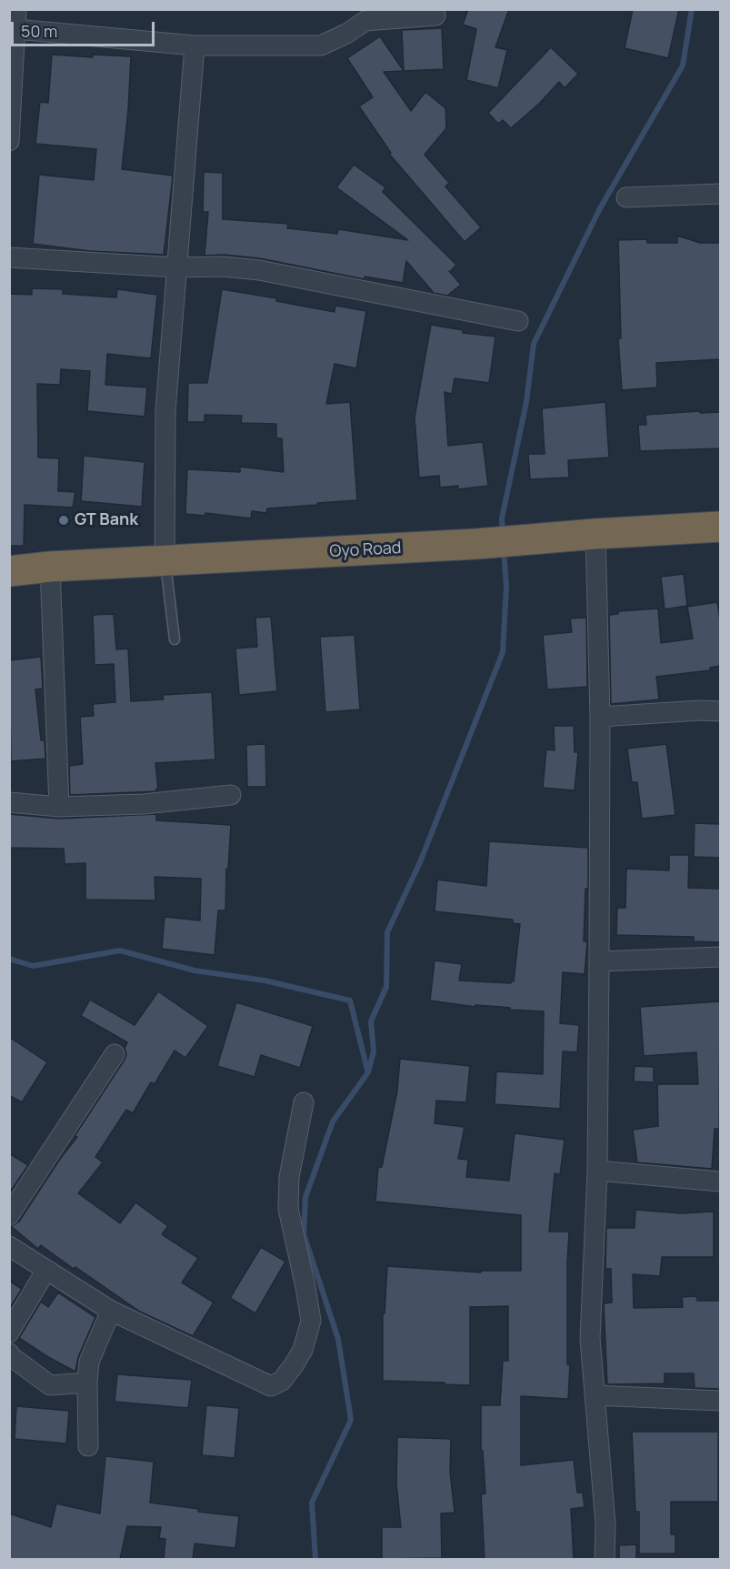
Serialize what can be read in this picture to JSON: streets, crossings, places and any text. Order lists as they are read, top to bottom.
{
  "streets": {
    "highway": ["Oyo Road"]
  },
  "places": ["GT Bank"],
  "scale_bar": "50 m"
}
